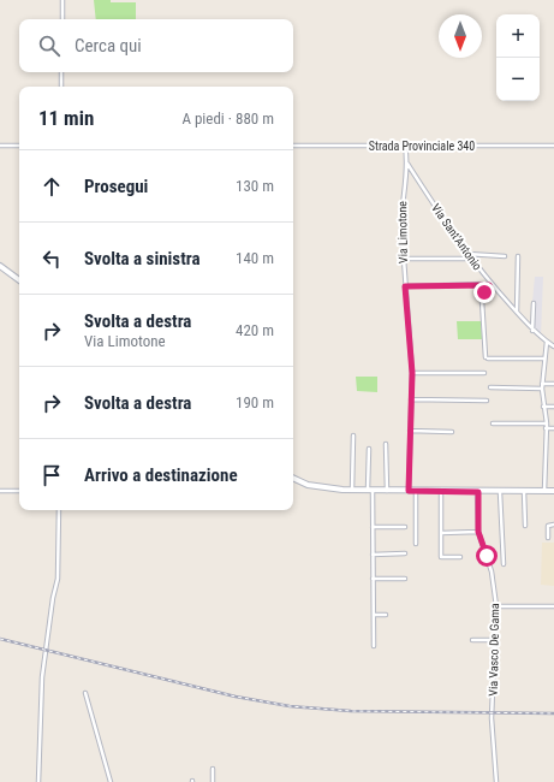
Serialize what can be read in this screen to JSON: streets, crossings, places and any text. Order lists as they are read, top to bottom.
{
  "streets": {
    "street": [
      "Strada Provinciale 340",
      "Via Limotone",
      "Via Sant'Antonio",
      "Via Vasco De Gama"
    ]
  },
  "crossings": [
    ["Strada Provinciale 340", "Via Limotone"],
    ["Via Limotone", "Via Sant'Antonio"]
  ],
  "north": "bottom",
  "page": {
    "map_buttons": ["+", "−"],
    "search": "Cerca qui",
    "heading": ["11 min", "A piedi · 880 m"],
    "list": [
      ["Prosegui", "130 m"],
      ["Svolta a sinistra", "140 m"],
      ["Svolta a destra", "Via Limotone", "420 m"],
      ["Svolta a destra", "190 m"],
      "Arrivo a destinazione"
    ]
  }
}
